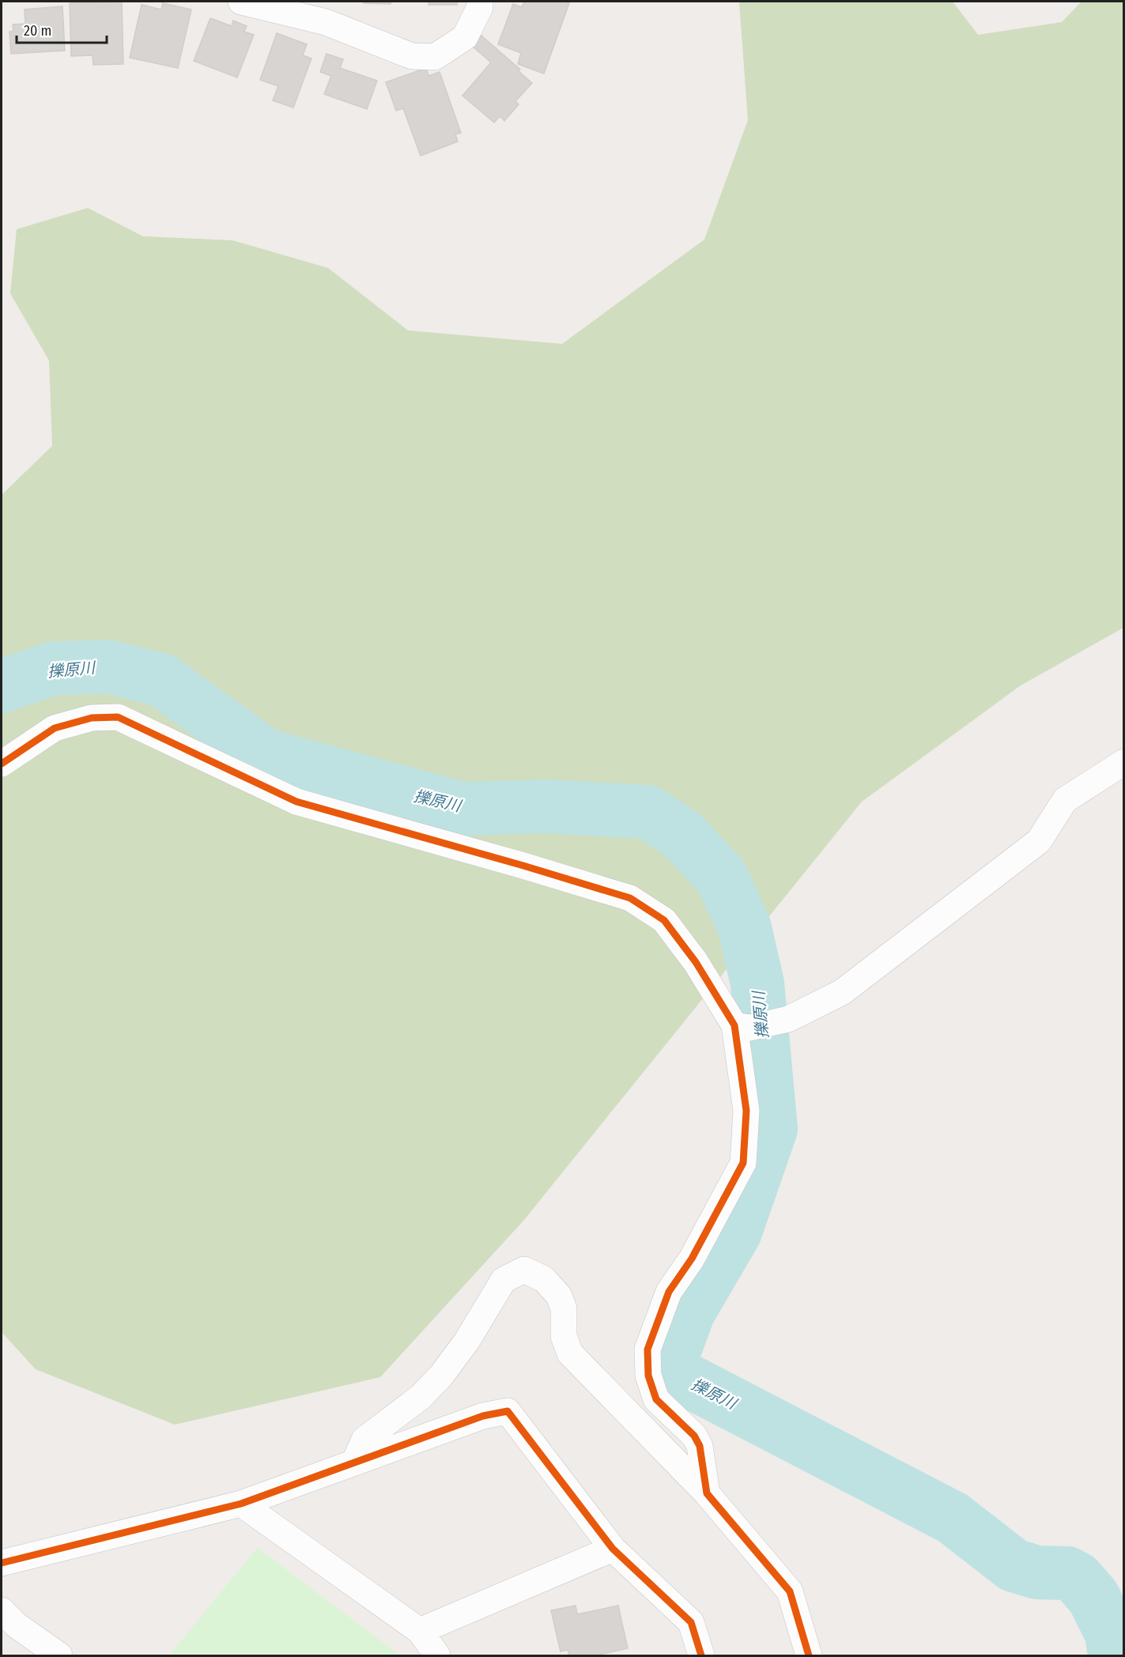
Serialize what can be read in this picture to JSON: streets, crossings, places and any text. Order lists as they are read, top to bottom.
{
  "water": ["擽原川"],
  "scale_bar": "20 m"
}
